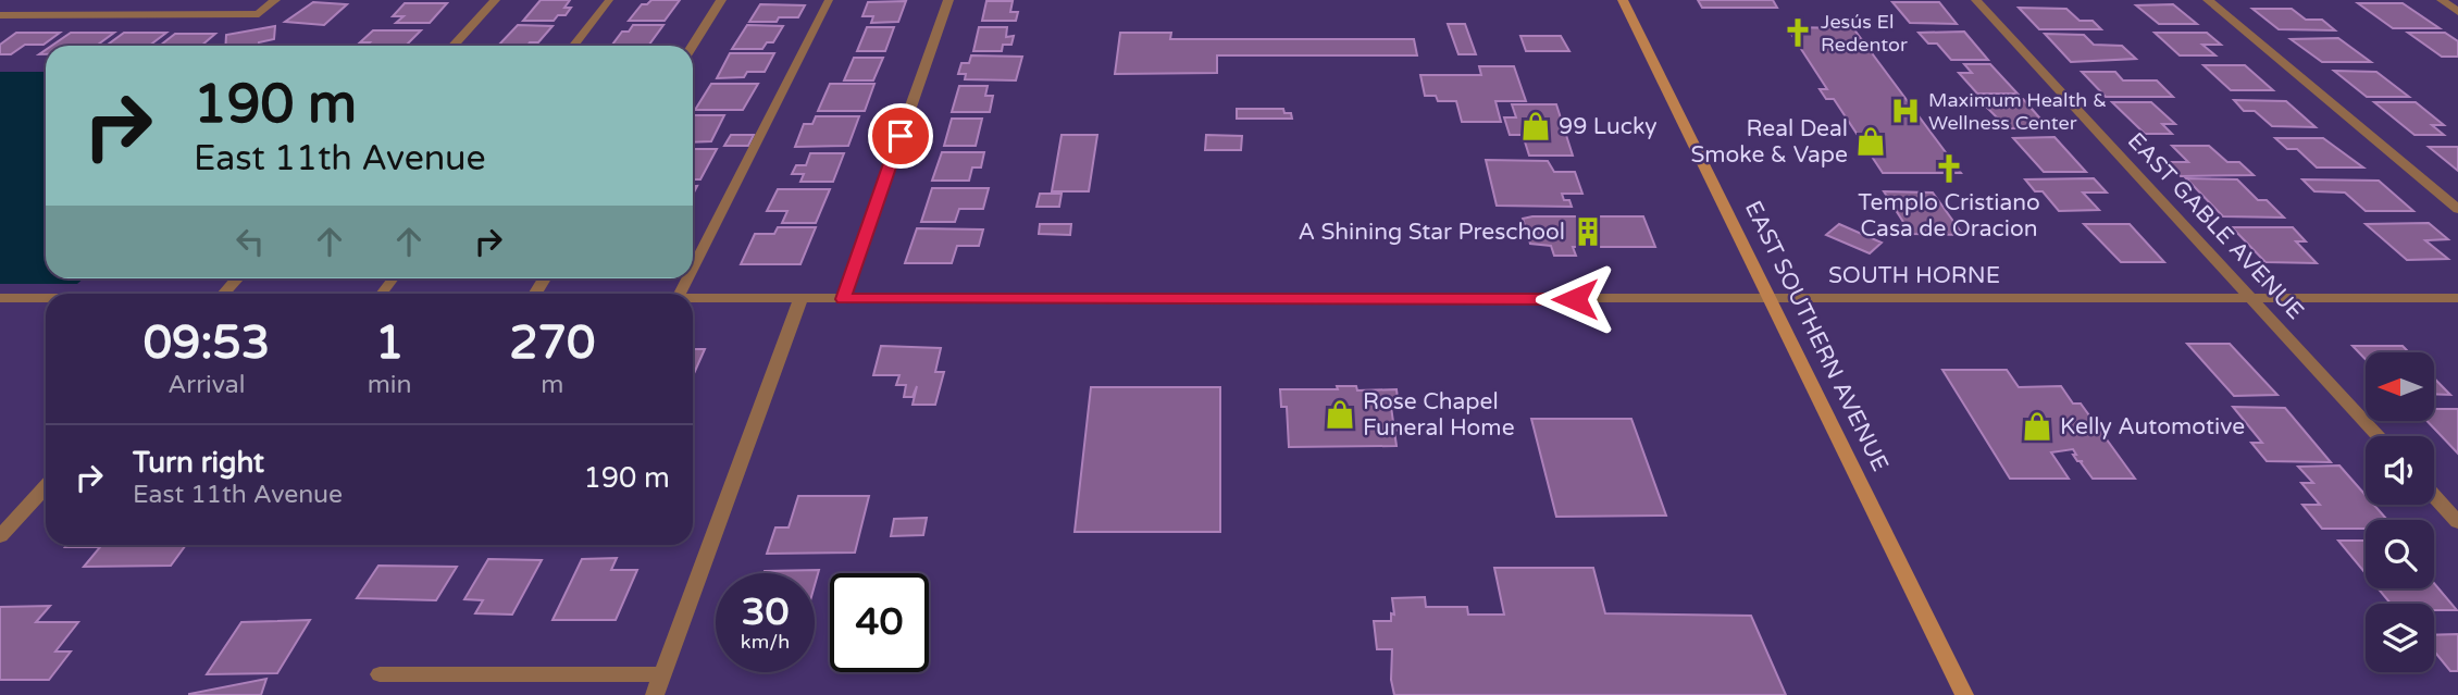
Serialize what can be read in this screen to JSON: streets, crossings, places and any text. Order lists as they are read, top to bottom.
{
  "streets": {
    "main road": ["EAST SOUTHERN AVENUE"],
    "street": ["EAST GABLE AVENUE", "SOUTH HORNE"]
  },
  "crossings": [
    ["EAST GABLE AVENUE", "SOUTH HORNE"],
    ["SOUTH HORNE", "EAST SOUTHERN AVENUE"]
  ],
  "places": {
    "church": ["Jesús El Redentor", "Templo Cristiano Casa de Oracion"],
    "hospital": ["Maximum Health & Wellness Center"],
    "shop": [
      "99 Lucky",
      "Real Deal Smoke & Vape",
      "Rose Chapel Funeral Home",
      "Kelly Automotive"
    ],
    "building": ["A Shining Star Preschool"]
  },
  "north": "left",
  "page": {
    "turn": ["190 m", "East 11th Avenue"],
    "eta": [
      "09:53",
      "Arrival",
      "1",
      "min",
      "270",
      "m"
    ],
    "list": [
      {
        "name": "Turn right",
        "note": "East 11th Avenue",
        "value": "190 m"
      }
    ],
    "speed": "30 km/h",
    "limit": "40"
  }
}
